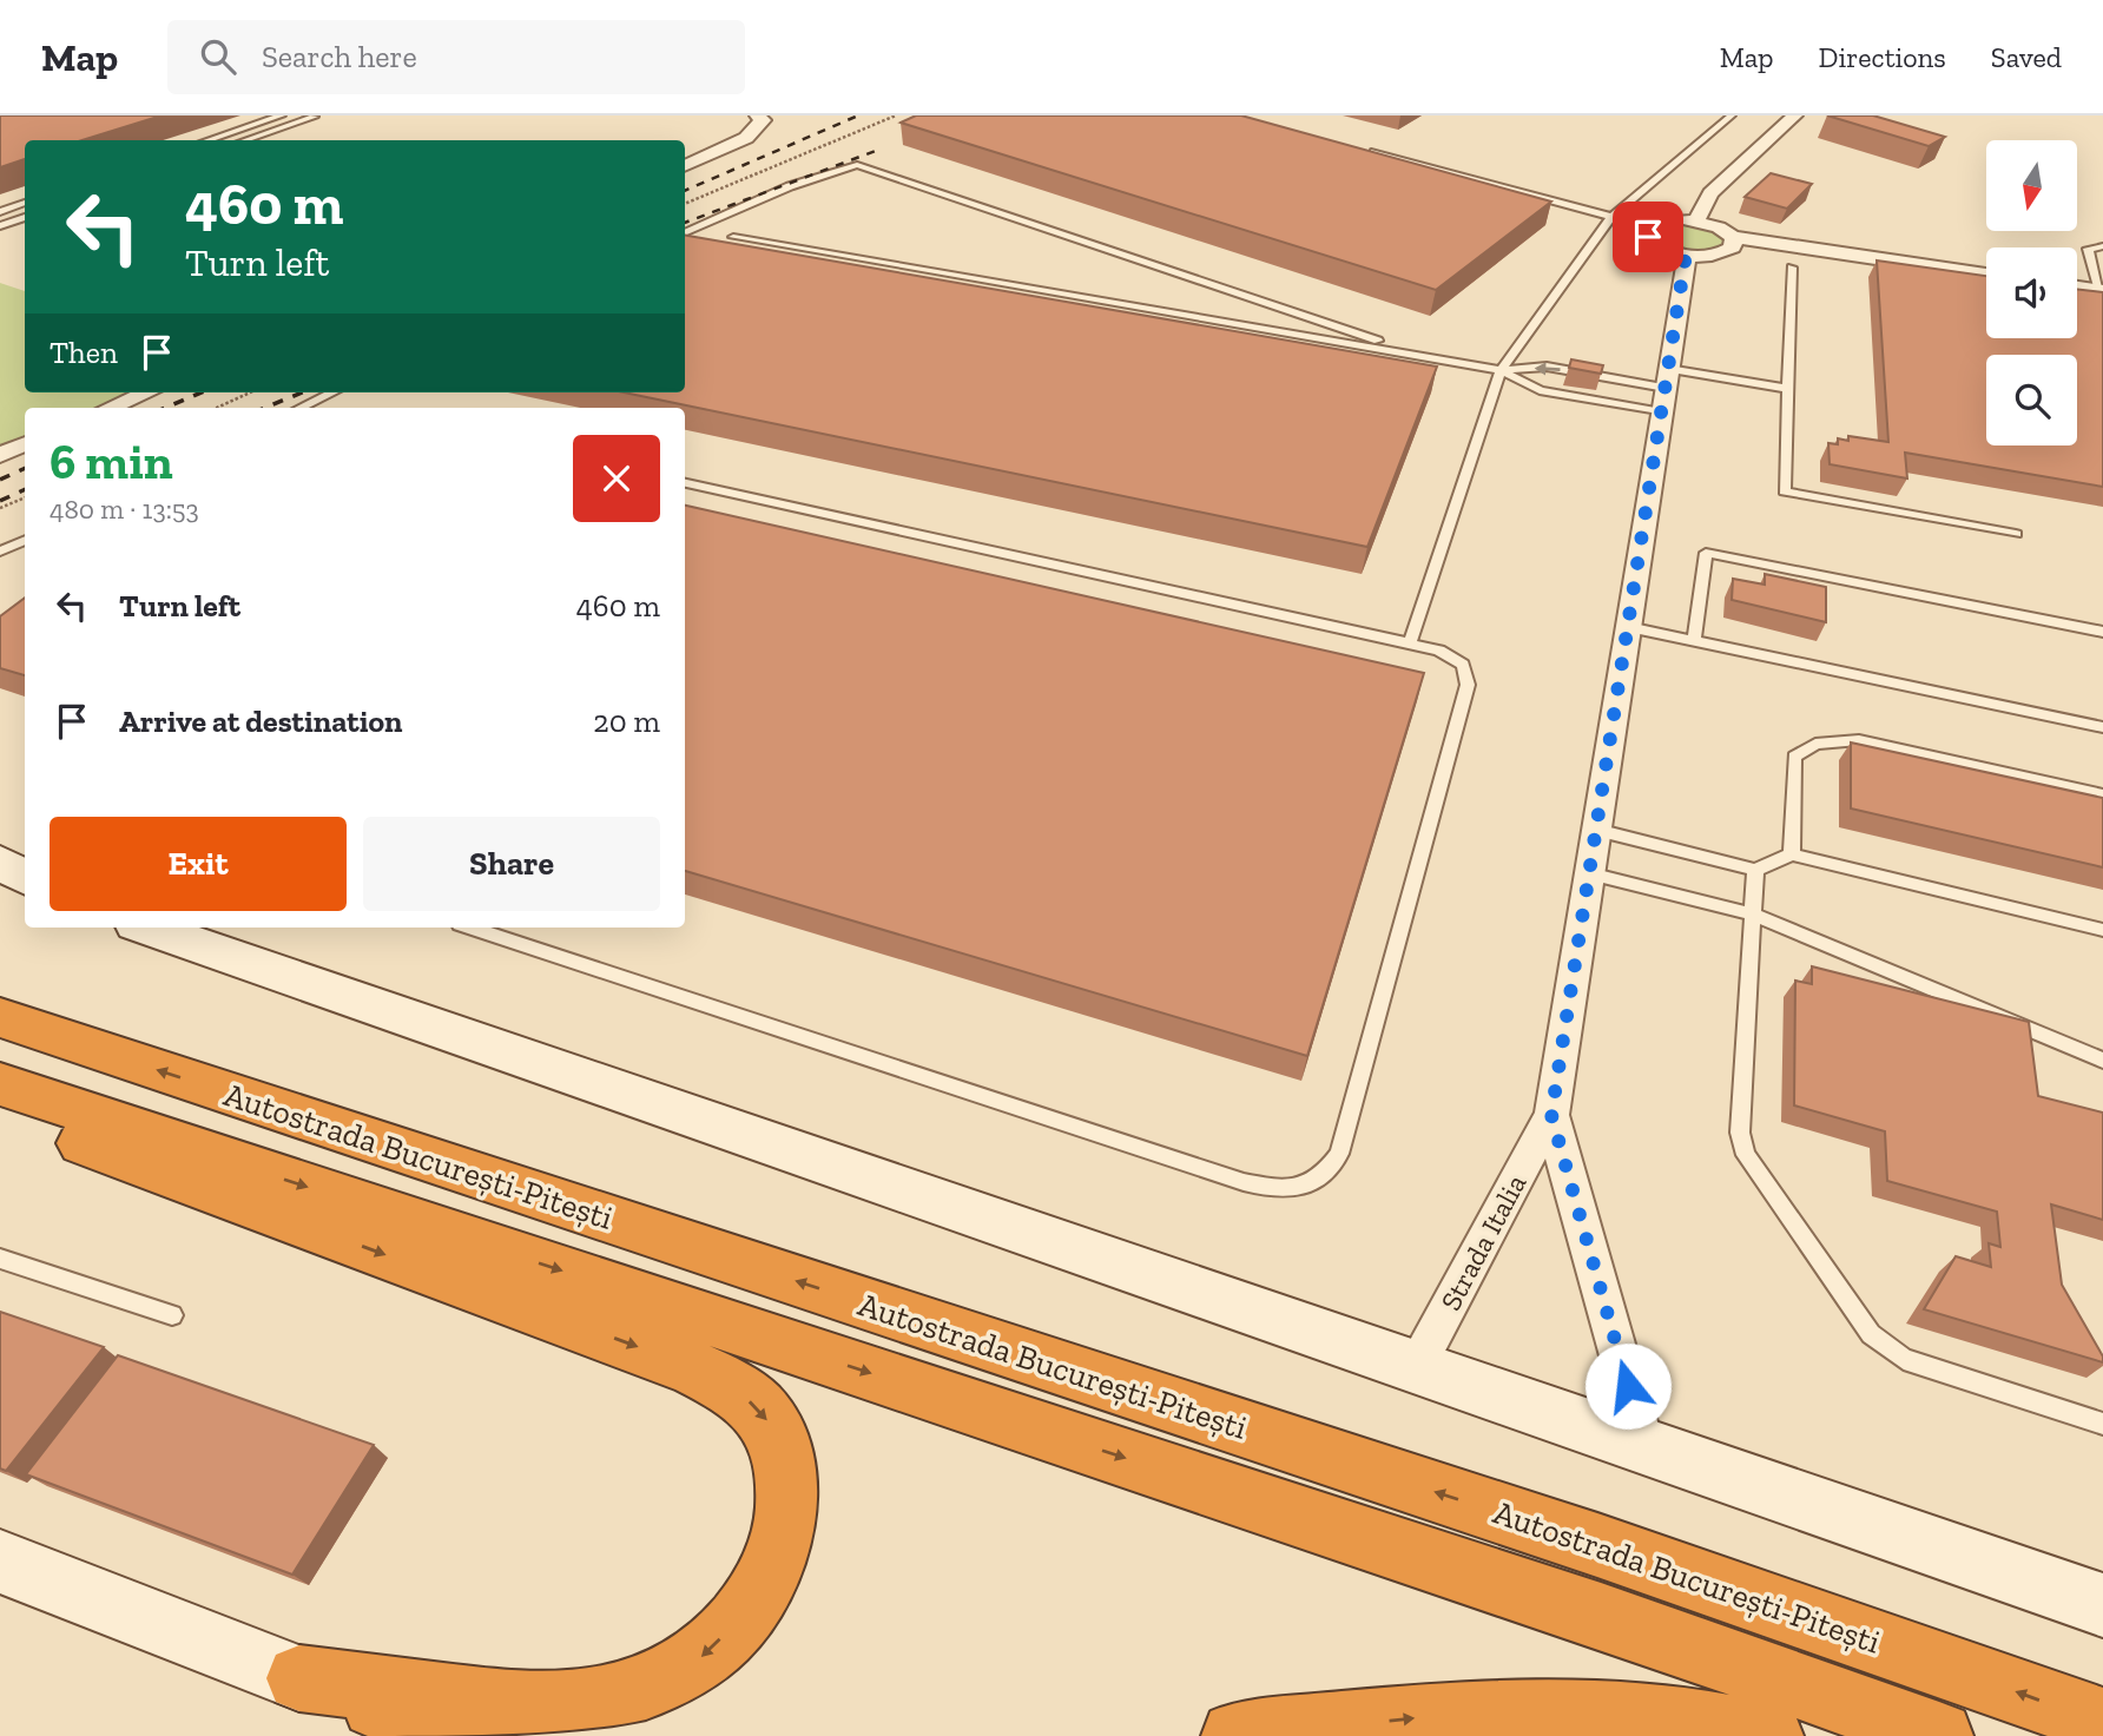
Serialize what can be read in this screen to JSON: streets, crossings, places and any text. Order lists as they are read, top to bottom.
{
  "streets": {
    "highway": ["Autostrada București-Pitești"],
    "street": ["Strada Italia"]
  },
  "north": "bottom",
  "page": {
    "header": "Map",
    "search": "Search here",
    "nav": ["Map", "Directions", "Saved"],
    "turn": ["460 m", "Turn left"],
    "then": "Then",
    "heading": ["6 min", "480 m · 13:53"],
    "list": [
      {
        "name": "Turn left",
        "value": "460 m"
      },
      {
        "name": "Arrive at destination",
        "value": "20 m"
      }
    ],
    "buttons": ["Exit", "Share"]
  }
}
